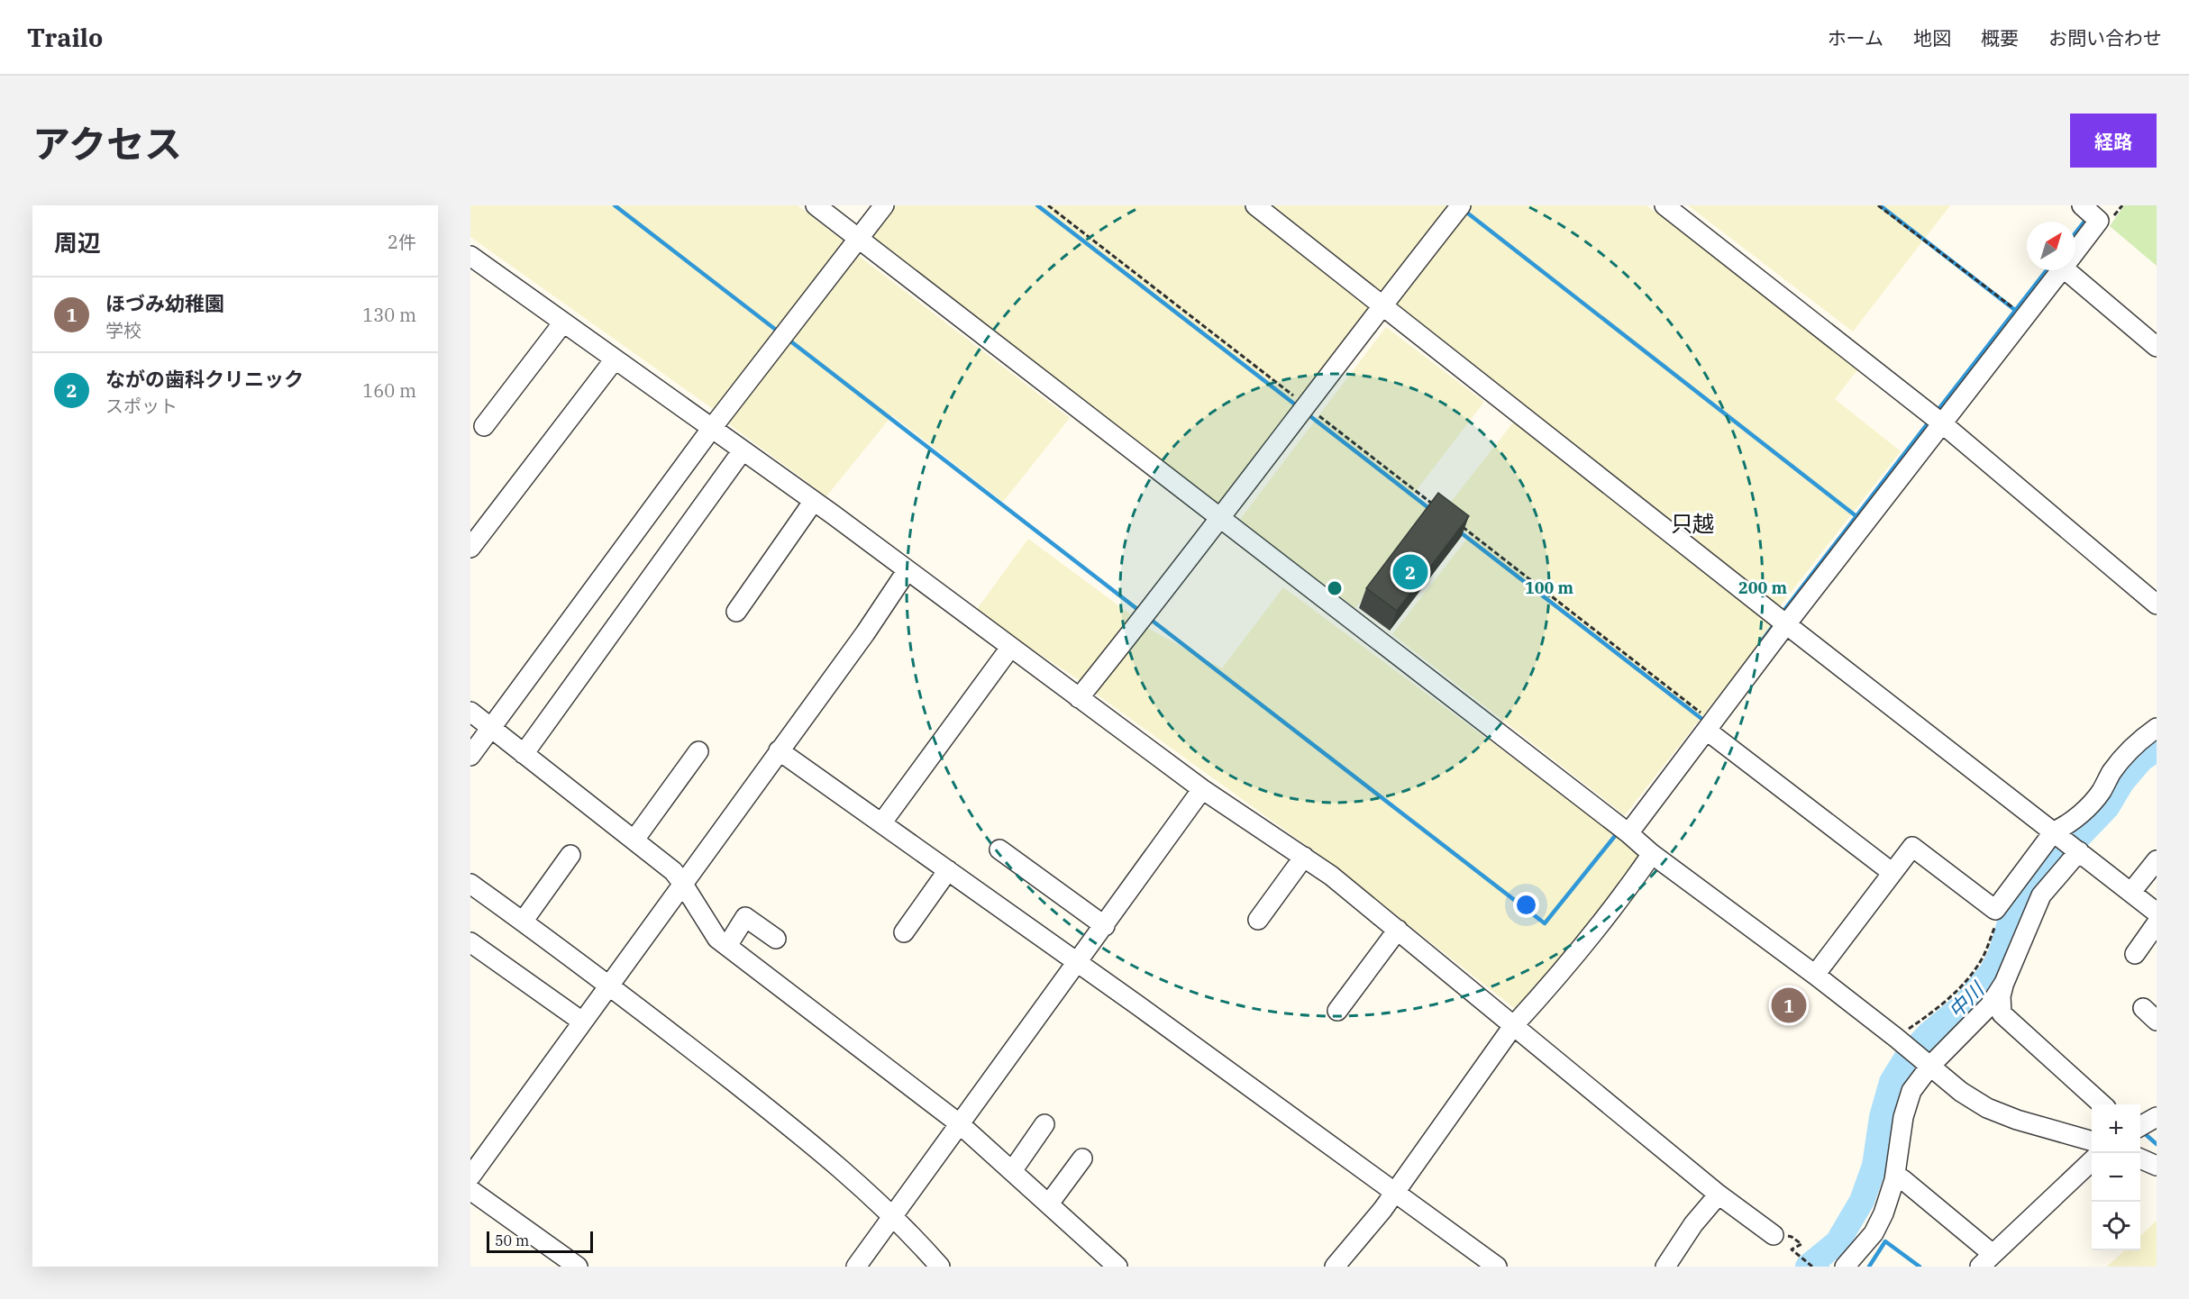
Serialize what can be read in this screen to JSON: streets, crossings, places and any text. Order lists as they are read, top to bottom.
{
  "districts": ["只越"],
  "water": ["中川"],
  "scale_bar": "50 m",
  "north": "top right",
  "page": {
    "header": "Trailo",
    "nav": [
      "ホーム",
      "地図",
      "概要",
      "お問い合わせ"
    ],
    "title": "アクセス",
    "buttons": "経路",
    "heading": ["周辺", "2件"],
    "list": [
      {
        "mark": "1",
        "name": "ほづみ幼稚園",
        "note": "学校",
        "value": "130 m"
      },
      {
        "mark": "2",
        "name": "ながの歯科クリニック",
        "note": "スポット",
        "value": "160 m"
      }
    ],
    "pins": ["2", "1"],
    "map_buttons": ["+", "−"],
    "scale": "50 m"
  },
  "rings": ["100 m", "200 m"]
}
